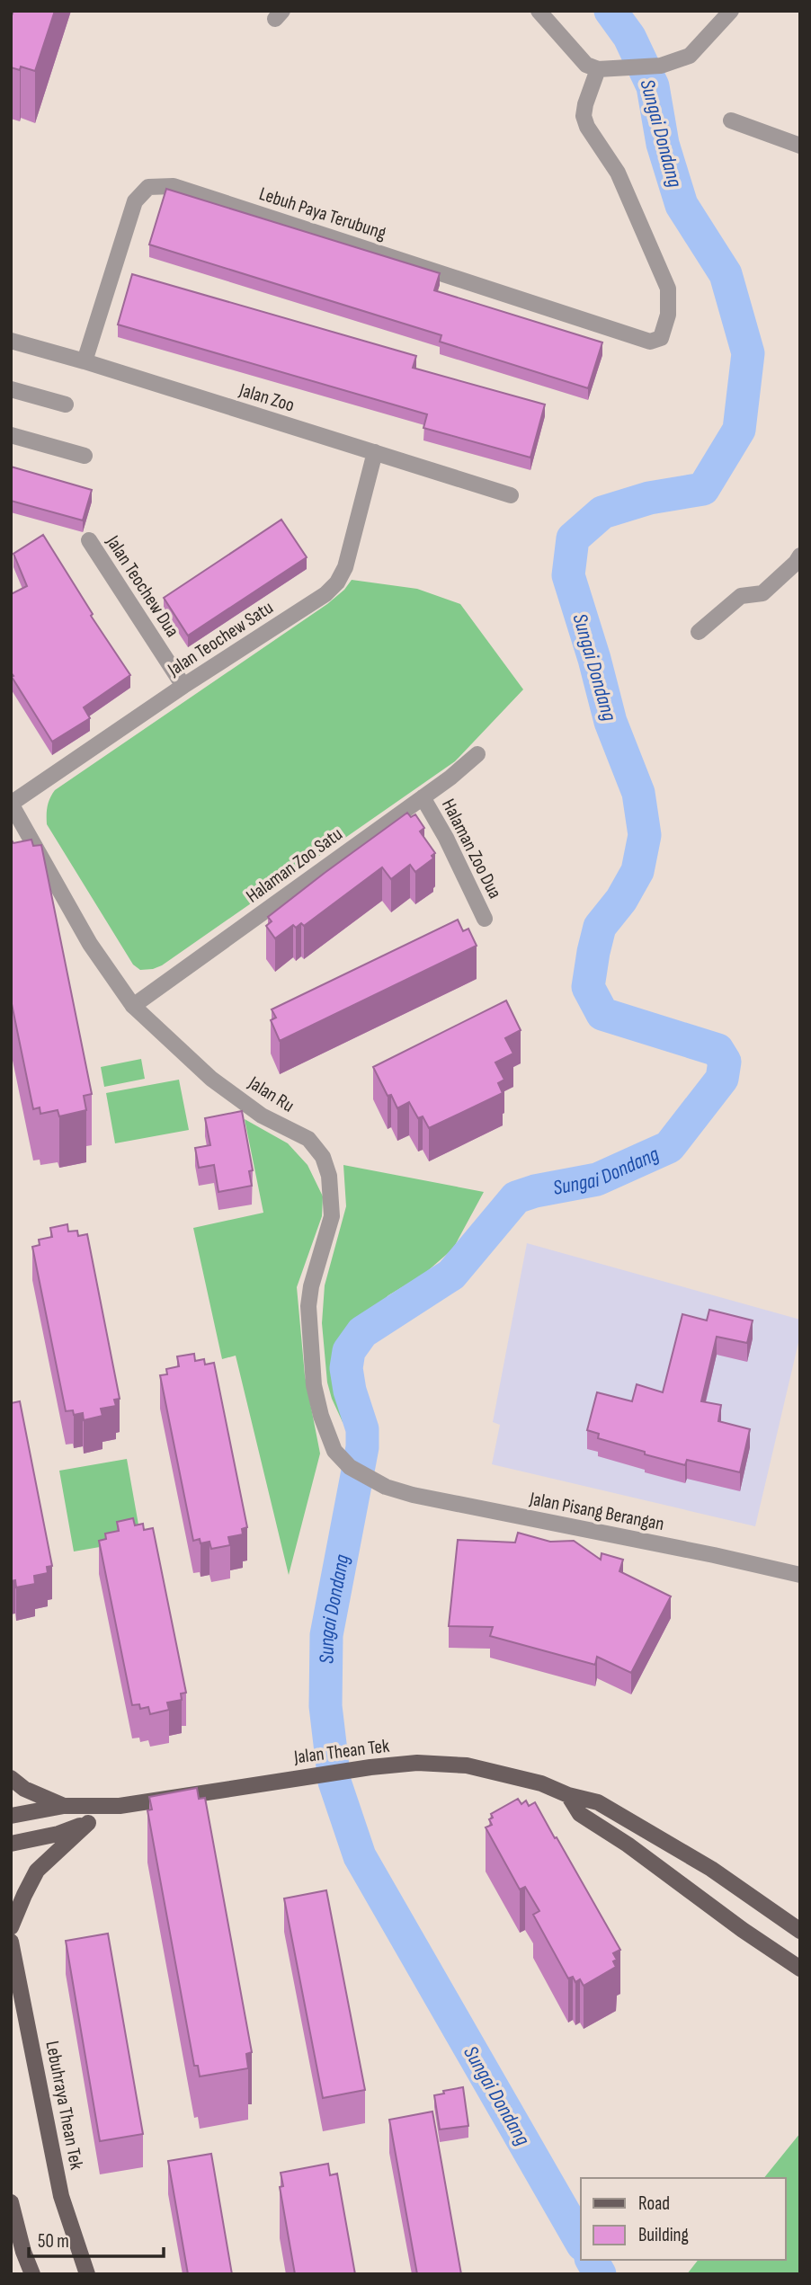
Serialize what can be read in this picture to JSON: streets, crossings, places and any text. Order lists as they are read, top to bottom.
{
  "streets": {
    "main road": ["Jalan Thean Tek", "Lebuhraya Thean Tek"],
    "street": [
      "Lebuh Paya Terubung",
      "Jalan Zoo",
      "Jalan Teochew Dua",
      "Jalan Teochew Satu",
      "Halaman Zoo Dua",
      "Halaman Zoo Satu",
      "Jalan Ru",
      "Jalan Pisang Berangan"
    ]
  },
  "crossings": [
    ["Lebuh Paya Terubung", "Jalan Zoo"],
    ["Jalan Zoo", "Jalan Teochew Satu"],
    ["Jalan Teochew Dua", "Jalan Teochew Satu"],
    ["Jalan Teochew Satu", "Jalan Ru"],
    ["Halaman Zoo Dua", "Halaman Zoo Satu"],
    ["Halaman Zoo Satu", "Jalan Ru"],
    ["Jalan Ru", "Jalan Pisang Berangan"]
  ],
  "water": ["Sungai Dondang"],
  "legend": ["Road", "Building"],
  "scale_bar": "50 m"
}
